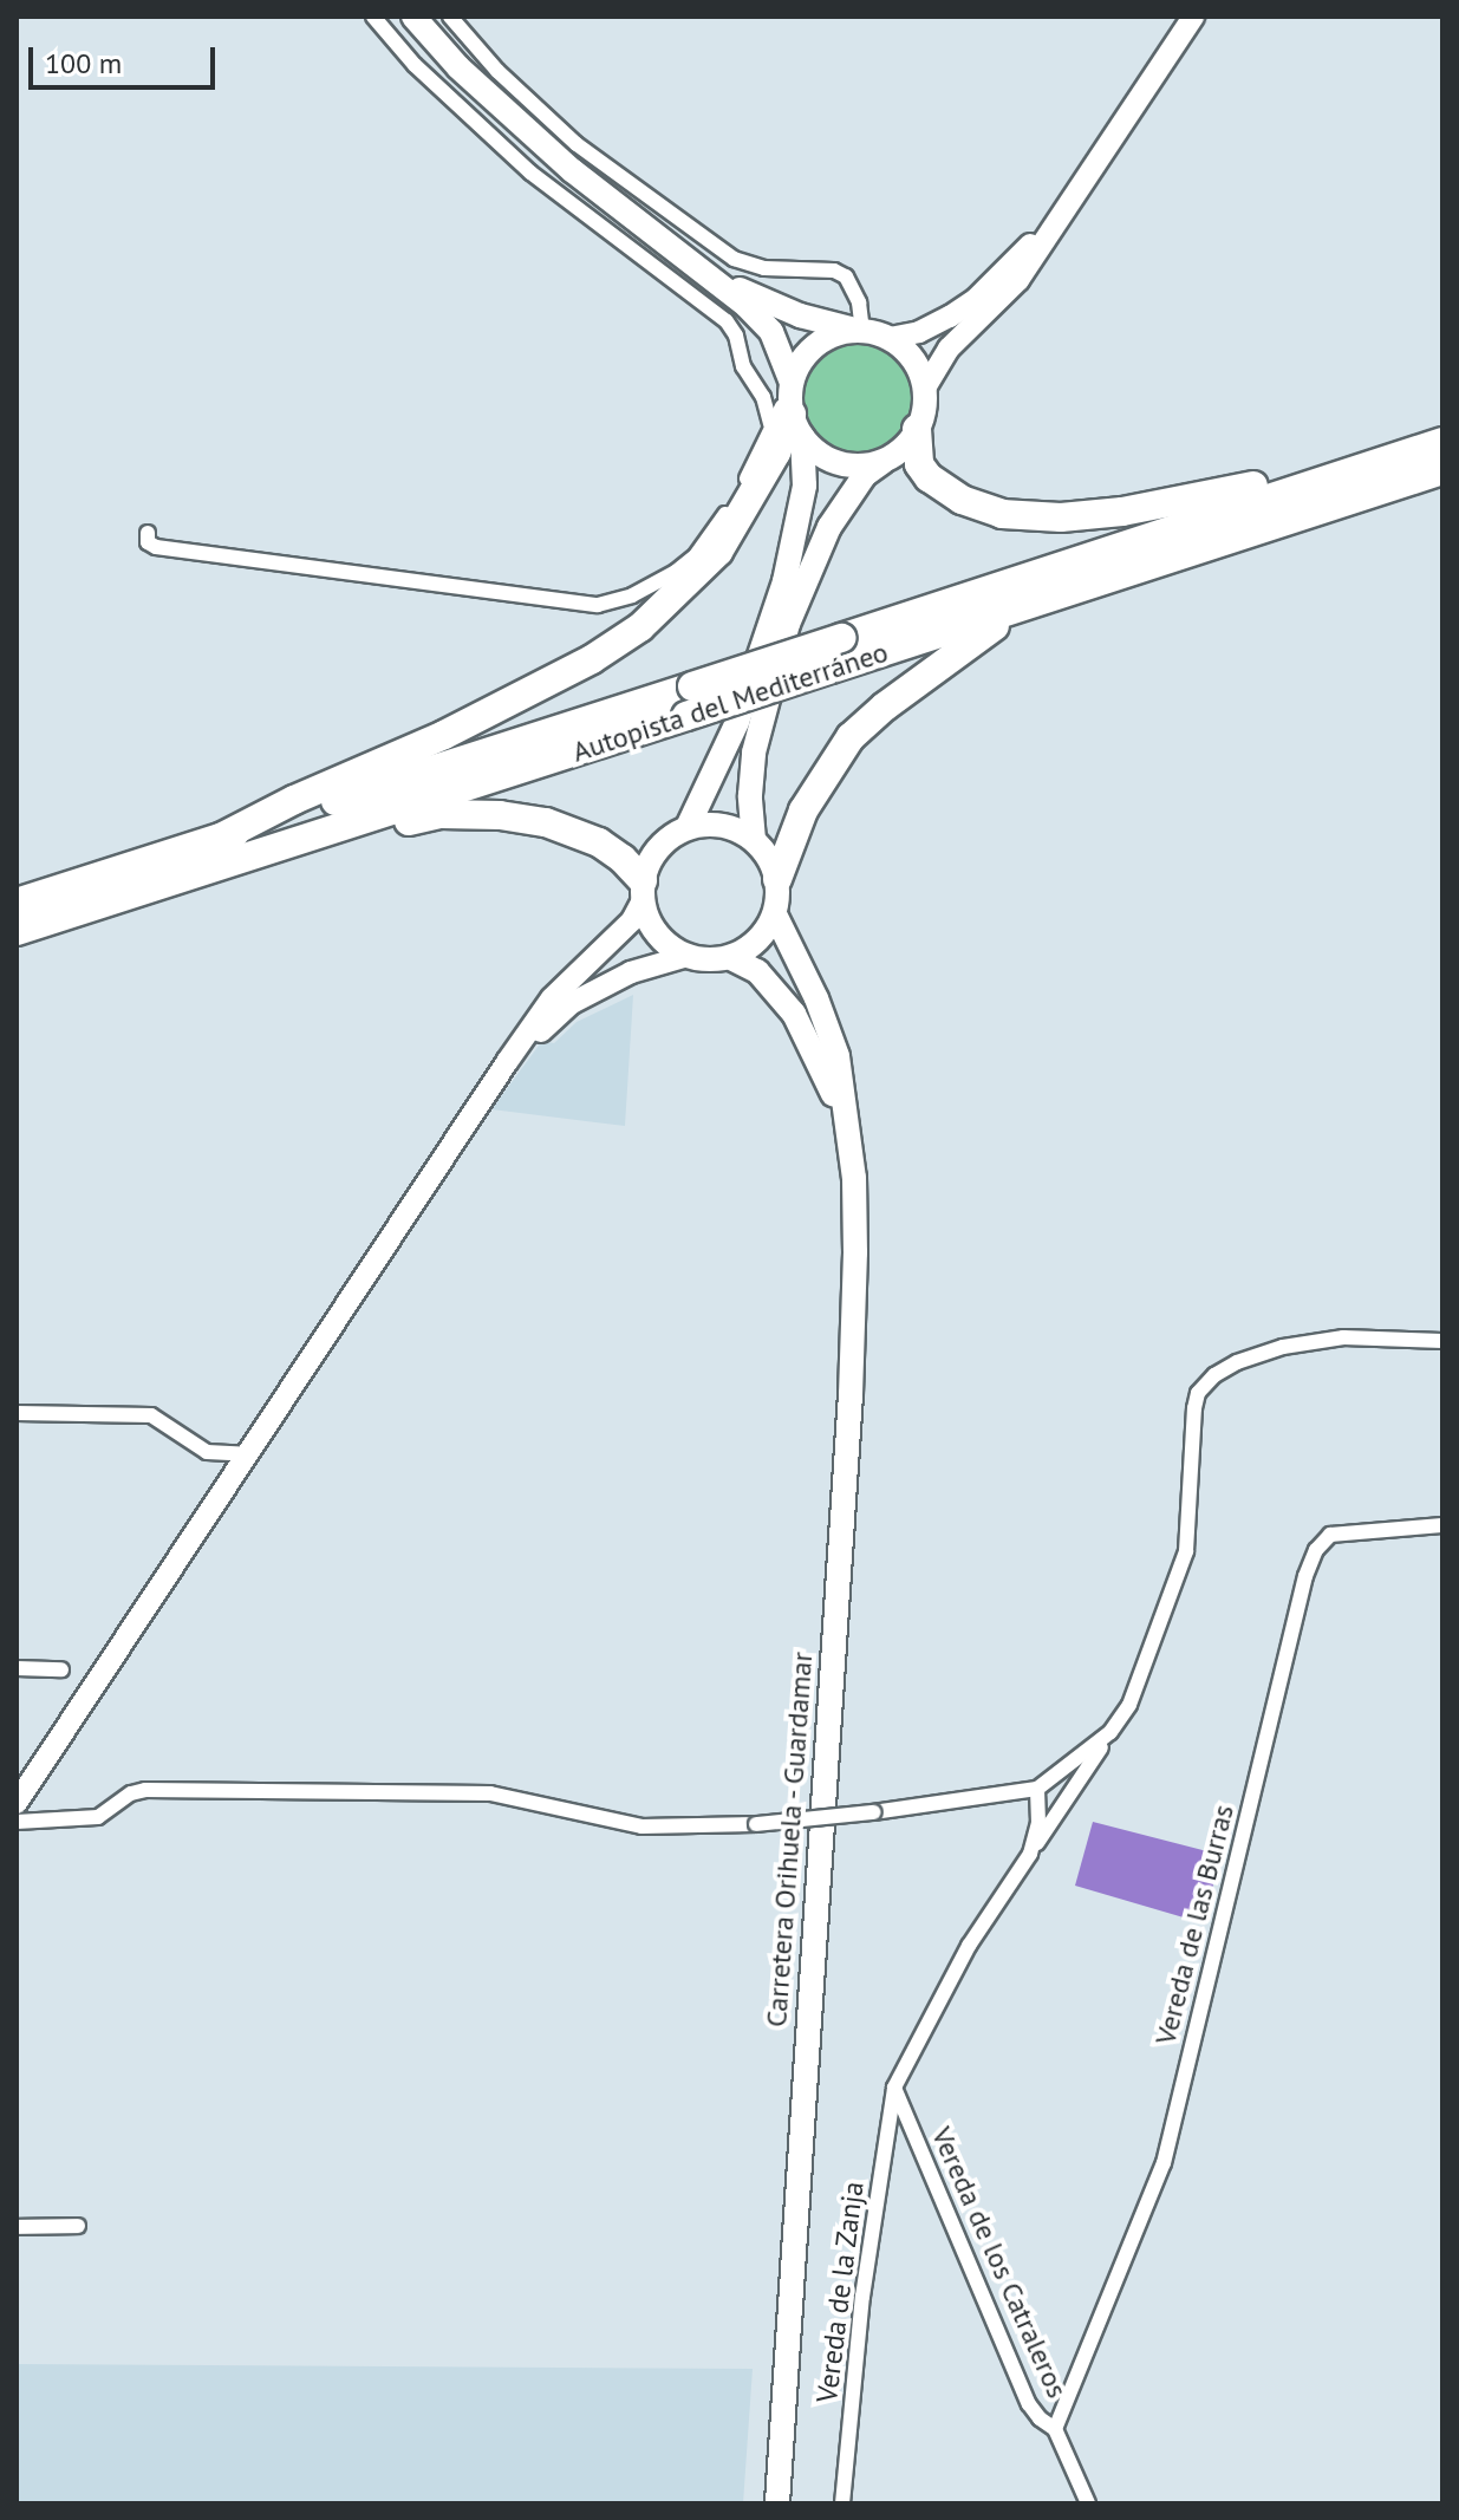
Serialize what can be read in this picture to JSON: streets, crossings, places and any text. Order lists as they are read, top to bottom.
{
  "streets": {
    "highway": ["Autopista del Mediterráneo"],
    "main road": ["Carretera Orihuela - Guardamar"],
    "street": ["Vereda de las Burras", "Vereda de los Catraleros", "Vereda de la Zanja"]
  },
  "crossings": [
    ["Vereda de las Burras", "Vereda de los Catraleros"],
    ["Vereda de los Catraleros", "Vereda de la Zanja"]
  ],
  "scale_bar": "100 m"
}
